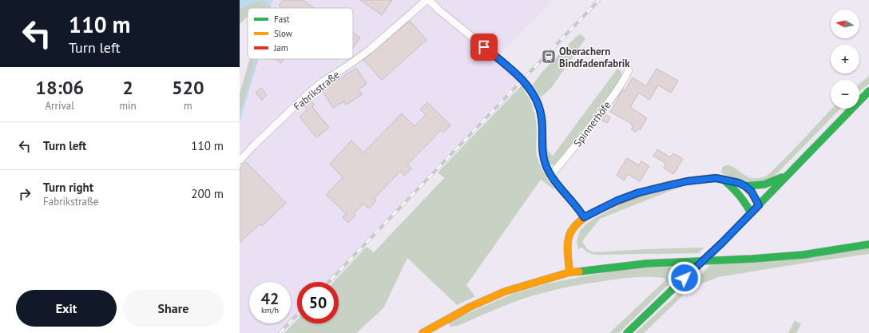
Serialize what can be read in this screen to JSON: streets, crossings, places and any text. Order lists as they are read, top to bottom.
{
  "streets": {
    "street": ["Fabrikstraße", "Spinnerhöfe"]
  },
  "places": {
    "station": ["Oberachern Bindfadenfabrik"]
  },
  "legend": ["Fast", "Slow", "Jam"],
  "north": "left",
  "page": {
    "turn": ["110 m", "Turn left"],
    "map_buttons": ["+", "−"],
    "eta": [
      "18:06",
      "Arrival",
      "2",
      "min",
      "520",
      "m"
    ],
    "list": [
      {
        "name": "Turn left",
        "value": "110 m"
      },
      {
        "name": "Turn right",
        "note": "Fabrikstraße",
        "value": "200 m"
      }
    ],
    "speed": "42 km/h",
    "limit": "50",
    "buttons": ["Exit", "Share"]
  }
}
